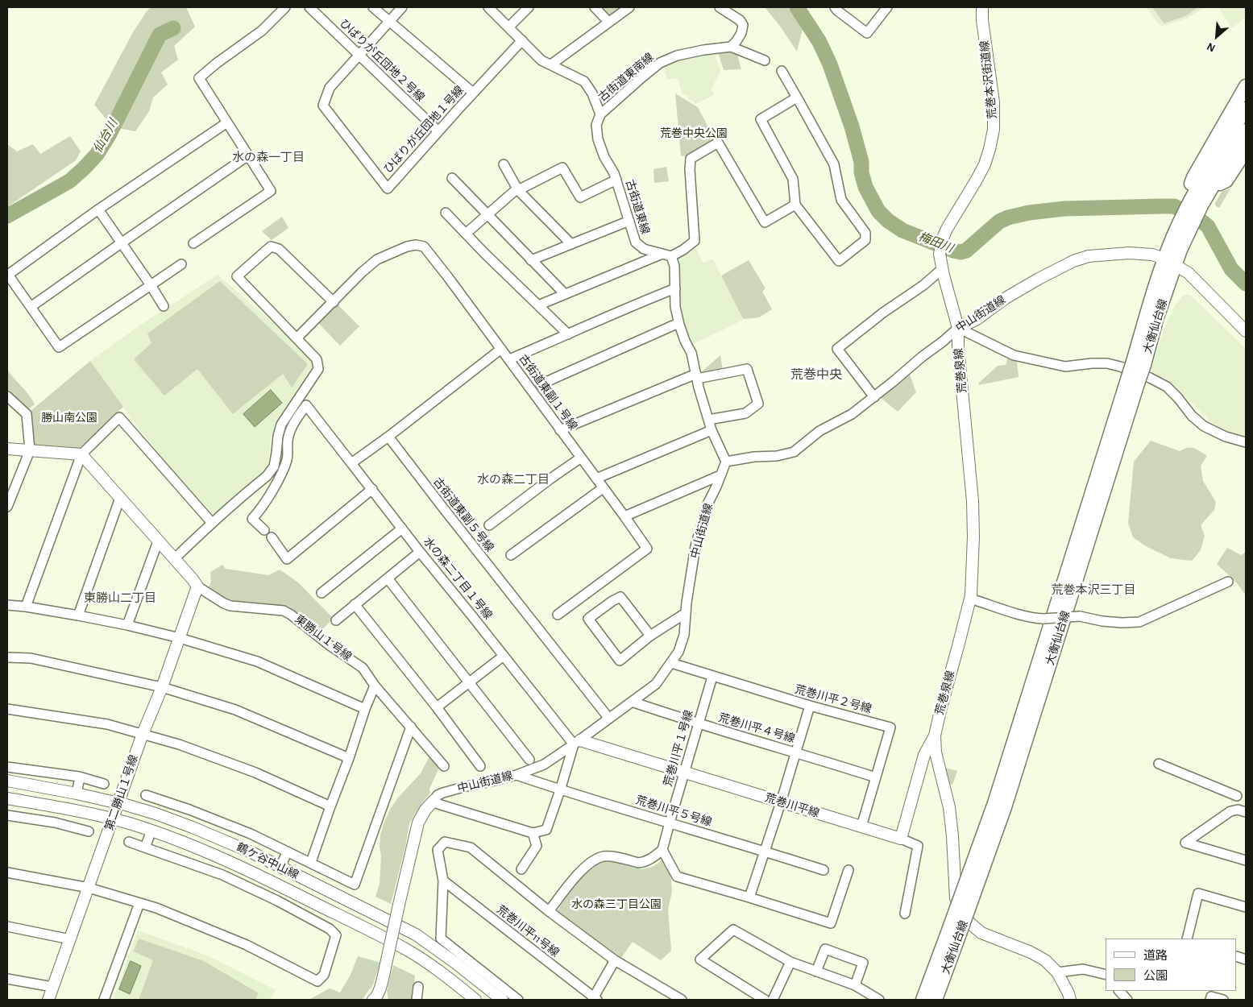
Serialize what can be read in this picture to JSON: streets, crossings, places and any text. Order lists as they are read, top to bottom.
{
  "streets": {
    "main road": ["大衡仙台線"],
    "street": [
      "ひばりが丘団地２号線",
      "古街道東南線",
      "荒巻本沢街道線",
      "ひばりが丘団地１号線",
      "古街道東線",
      "中山街道線",
      "荒巻泉線",
      "古街道東副１号線",
      "古街道東副５号線",
      "水の森二丁目１号線",
      "東勝山１号線",
      "荒巻川平２号線",
      "荒巻川平４号線",
      "荒巻川平１号線",
      "第二勝山１号線",
      "荒巻川平線",
      "荒巻川平５号線",
      "鶴ケ谷中山線",
      "荒巻川平11号線"
    ]
  },
  "crossings": [
    ["ひばりが丘団地２号線", "ひばりが丘団地１号線"],
    ["古街道東南線", "古街道東線"],
    ["ひばりが丘団地１号線", "古街道東線"],
    ["中山街道線", "大衡仙台線"],
    ["中山街道線", "荒巻泉線"],
    ["中山街道線", "古街道東副５号線"],
    ["中山街道線", "水の森二丁目１号線"],
    ["中山街道線", "荒巻川平２号線"],
    ["中山街道線", "荒巻川平４号線"],
    ["中山街道線", "荒巻川平線"],
    ["中山街道線", "荒巻川平５号線"],
    ["水の森二丁目１号線", "荒巻川平線"],
    ["東勝山１号線", "第二勝山１号線"],
    ["荒巻川平２号線", "荒巻川平４号線"],
    ["荒巻川平２号線", "荒巻川平１号線"],
    ["荒巻川平２号線", "荒巻川平線"],
    ["荒巻川平４号線", "荒巻川平１号線"],
    ["荒巻川平１号線", "荒巻川平線"],
    ["荒巻川平１号線", "荒巻川平５号線"],
    ["第二勝山１号線", "鶴ケ谷中山線"]
  ],
  "districts": [
    "水の森一丁目",
    "荒巻中央",
    "水の森二丁目",
    "荒巻本沢三丁目",
    "東勝山二丁目"
  ],
  "water": ["仙台川", "梅田川"],
  "parks": ["荒巻中央公園", "勝山南公園", "水の森三丁目公園"],
  "legend": ["道路", "公園"],
  "north": "bottom left"
}
